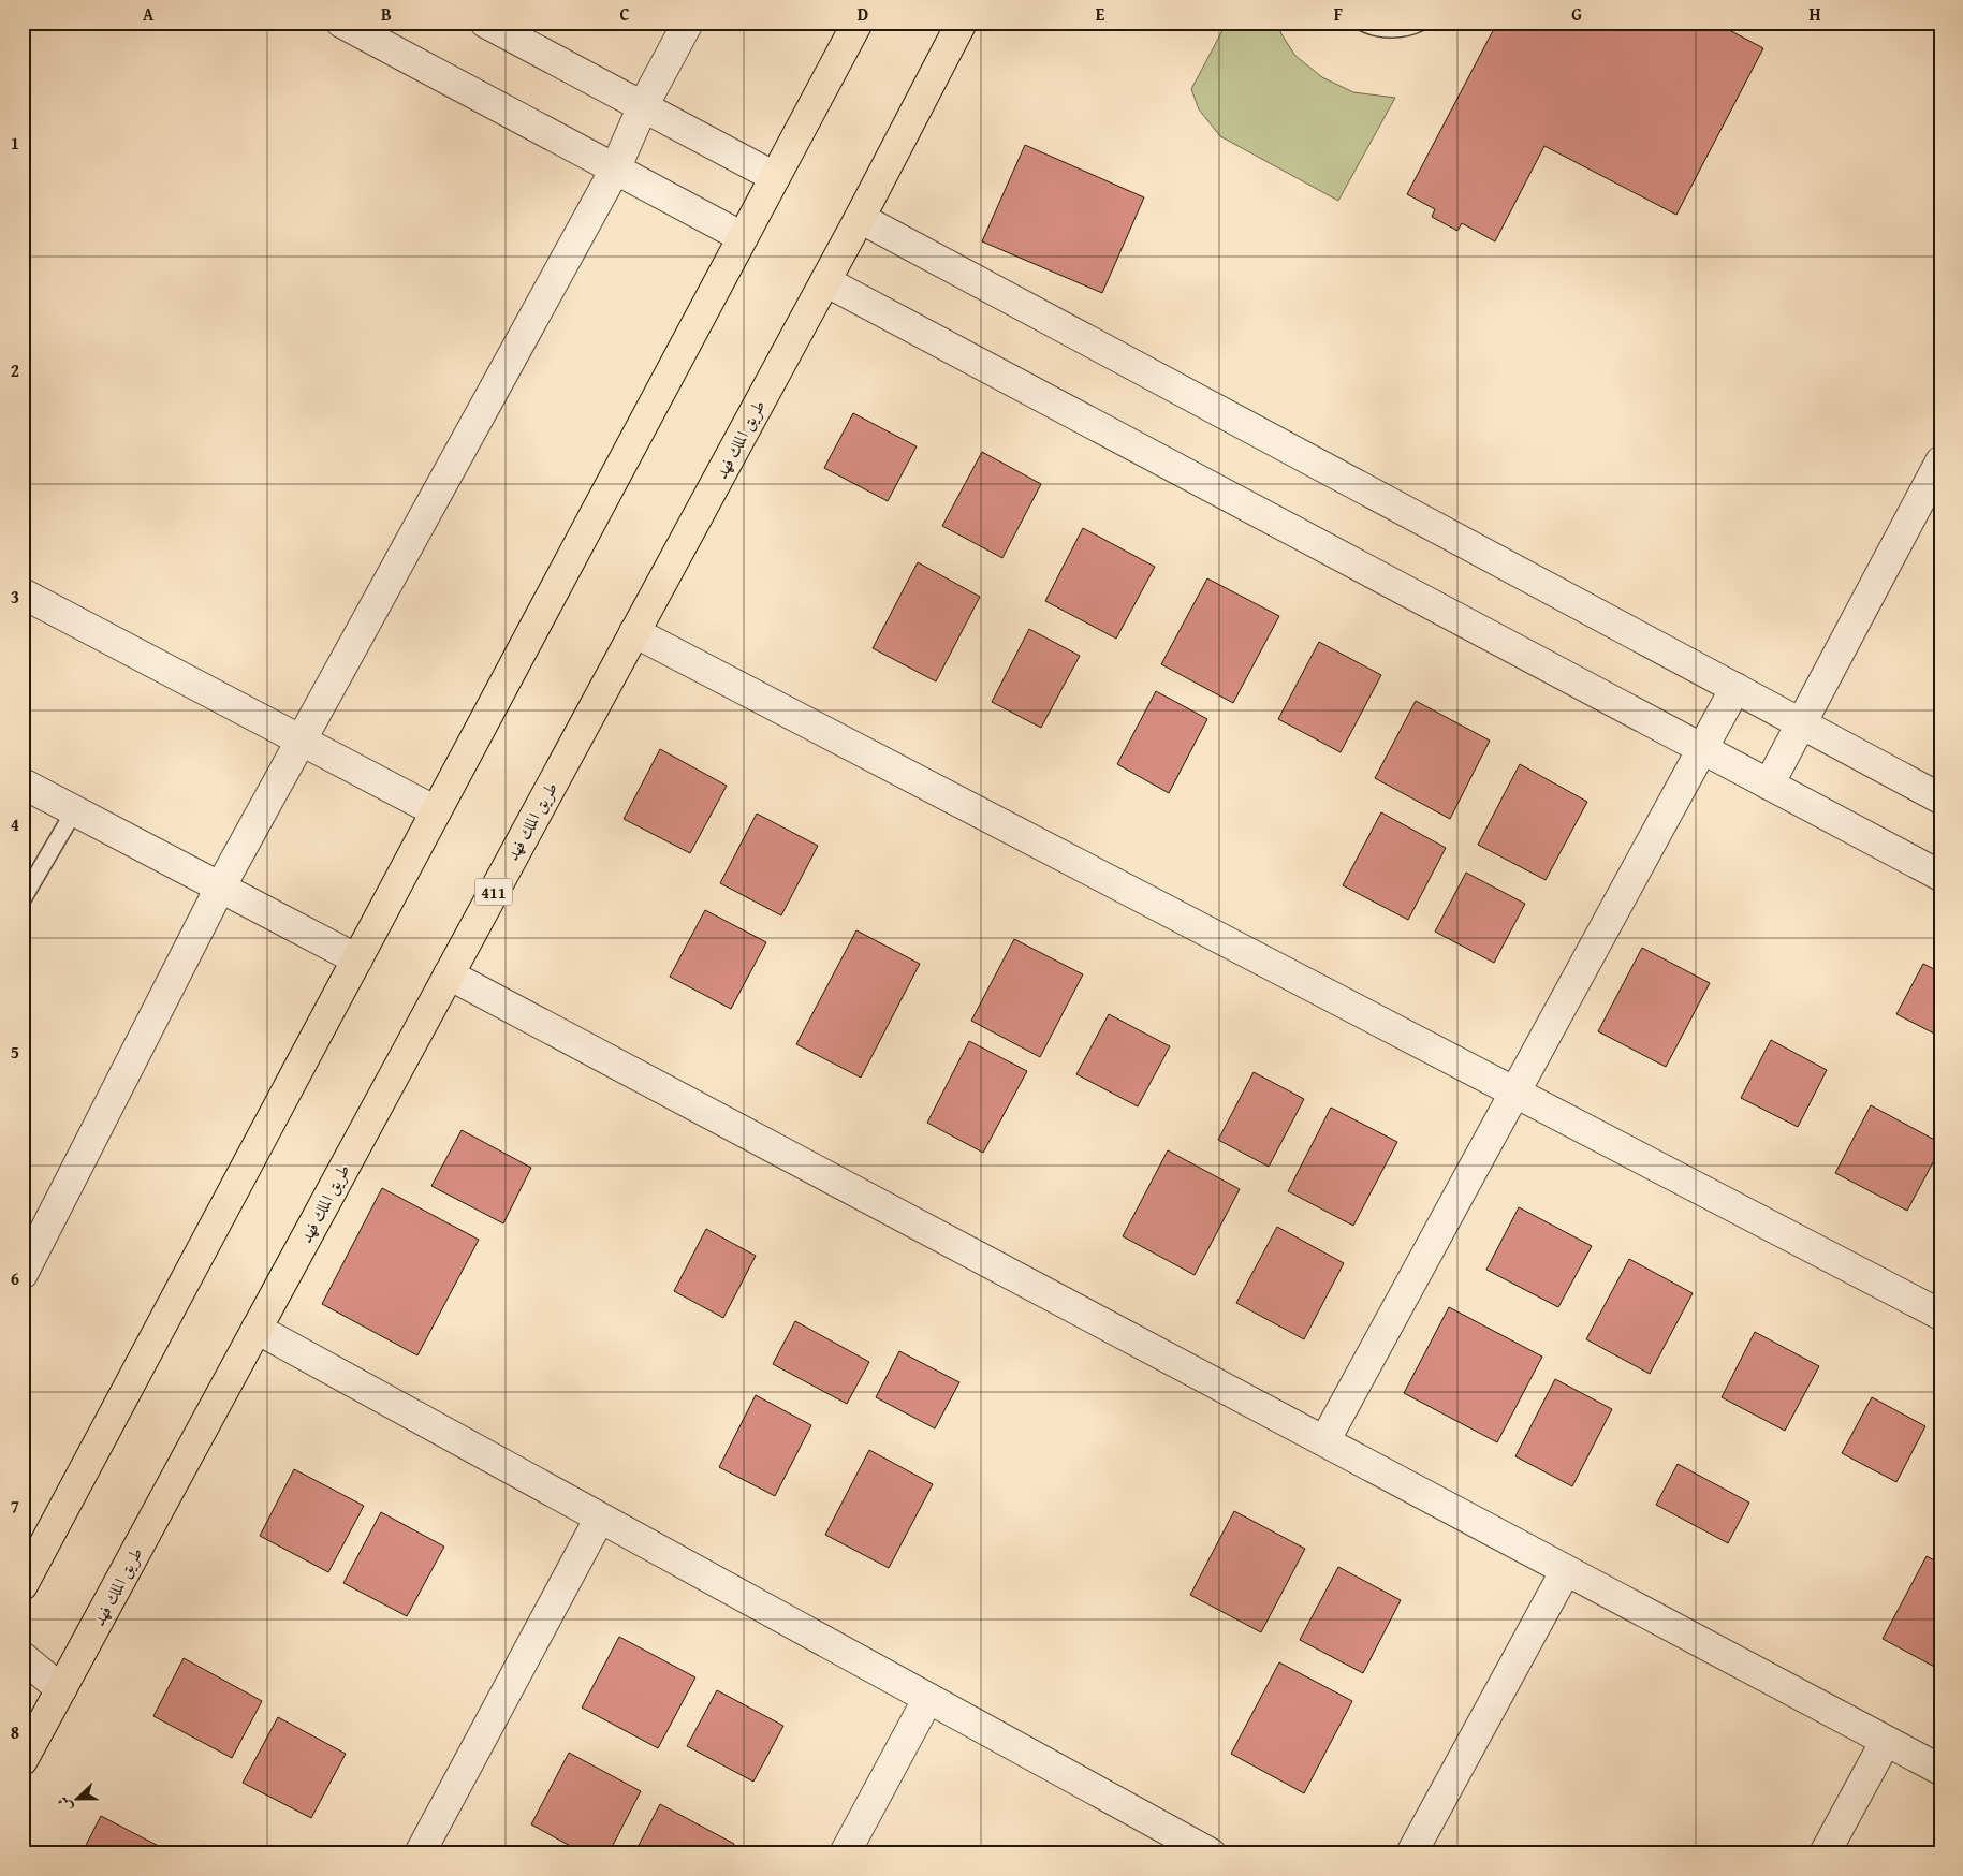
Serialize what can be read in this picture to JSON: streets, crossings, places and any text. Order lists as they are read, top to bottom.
{
  "streets": {
    "main road": ["طريق الملك فهد", "411"]
  },
  "north": "left",
  "grid": {
    "columns": [
      "A",
      "B",
      "C",
      "D",
      "E",
      "F",
      "G",
      "H"
    ],
    "rows": [
      "1",
      "2",
      "3",
      "4",
      "5",
      "6",
      "7",
      "8"
    ]
  }
}
